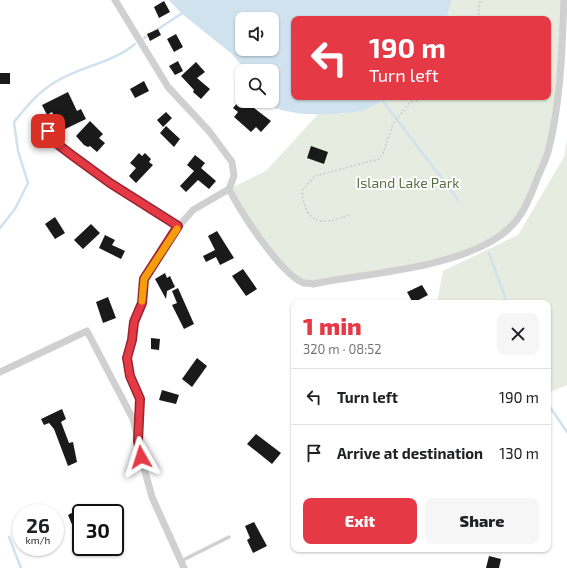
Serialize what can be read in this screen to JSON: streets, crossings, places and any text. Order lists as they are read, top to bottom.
{
  "parks": ["Island Lake Park"],
  "page": {
    "turn": ["190 m", "Turn left"],
    "heading": ["1 min", "320 m · 08:52"],
    "list": [
      {
        "name": "Turn left",
        "value": "190 m"
      },
      {
        "name": "Arrive at destination",
        "value": "130 m"
      }
    ],
    "buttons": ["Exit", "Share"],
    "speed": "26 km/h",
    "limit": "30"
  }
}
